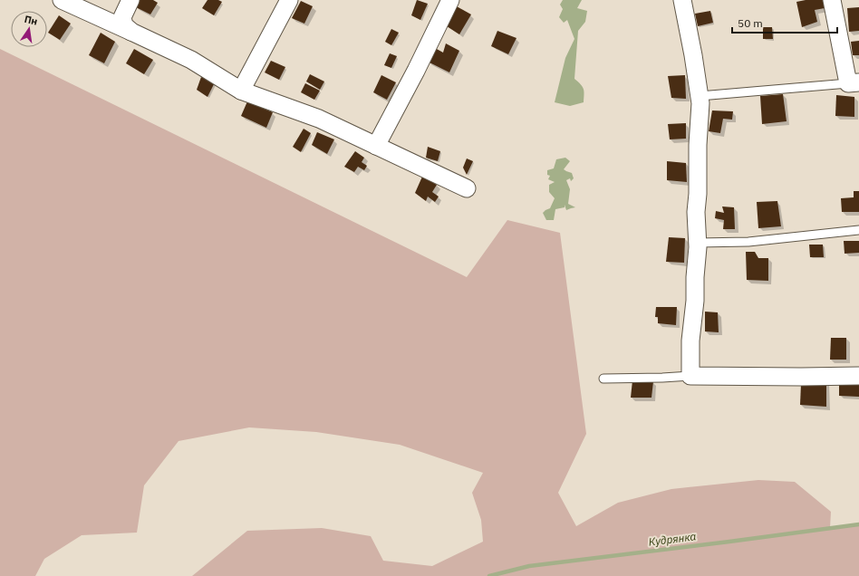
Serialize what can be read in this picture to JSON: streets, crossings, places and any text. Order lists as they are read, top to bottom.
{
  "water": ["Кудрянка"],
  "scale_bar": "50 m",
  "north": "top"
}
